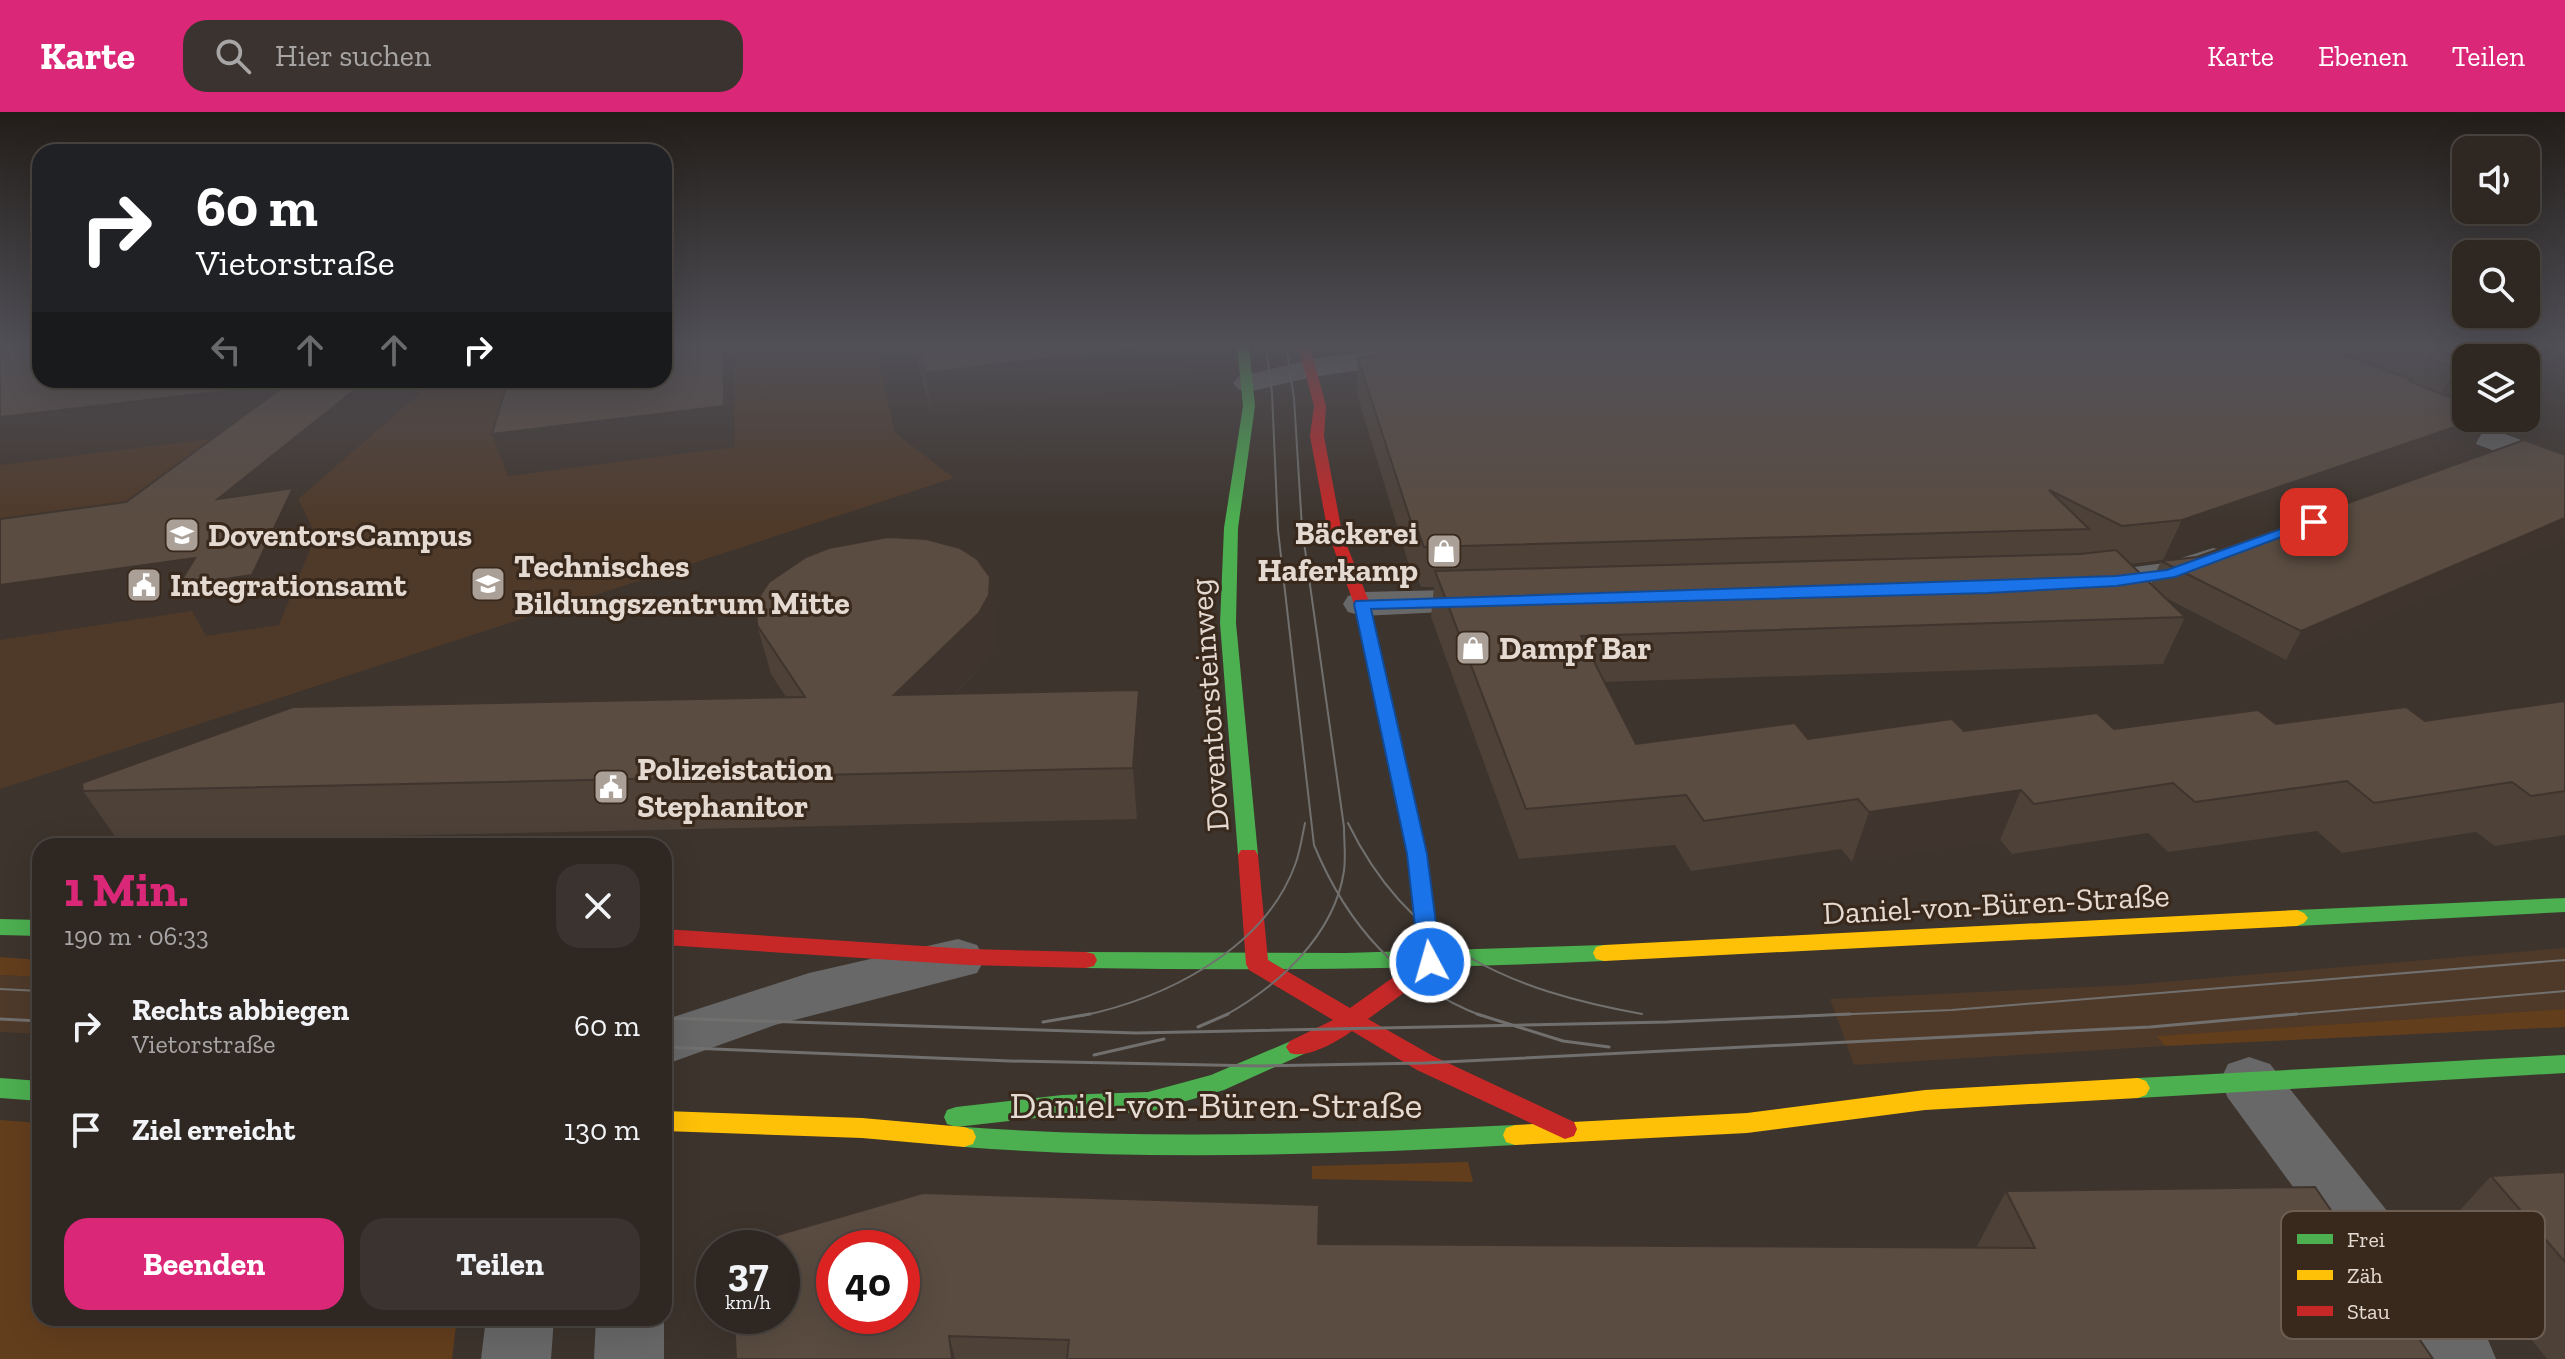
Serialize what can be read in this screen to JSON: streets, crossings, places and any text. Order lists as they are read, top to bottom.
{
  "streets": {
    "street": ["Doventorsteinweg", "Daniel-von-Büren-Straße"]
  },
  "crossings": [
    ["Doventorsteinweg", "Daniel-von-Büren-Straße"]
  ],
  "places": {
    "school or university": ["DoventorsCampus", "Technisches Bildungszentrum Mitte"],
    "shop": ["Bäckerei Haferkamp", "Dampf Bar"],
    "public building": ["Integrationsamt", "Polizeistation Stephanitor"]
  },
  "legend": ["Frei", "Zäh", "Stau"],
  "page": {
    "header": "Karte",
    "search": "Hier suchen",
    "nav": ["Karte", "Ebenen", "Teilen"],
    "turn": ["60 m", "Vietorstraße"],
    "heading": ["1 Min.", "190 m · 06:33"],
    "list": [
      {
        "name": "Rechts abbiegen",
        "note": "Vietorstraße",
        "value": "60 m"
      },
      {
        "name": "Ziel erreicht",
        "value": "130 m"
      }
    ],
    "buttons": ["Beenden", "Teilen"],
    "speed": "37 km/h",
    "limit": "40"
  }
}
